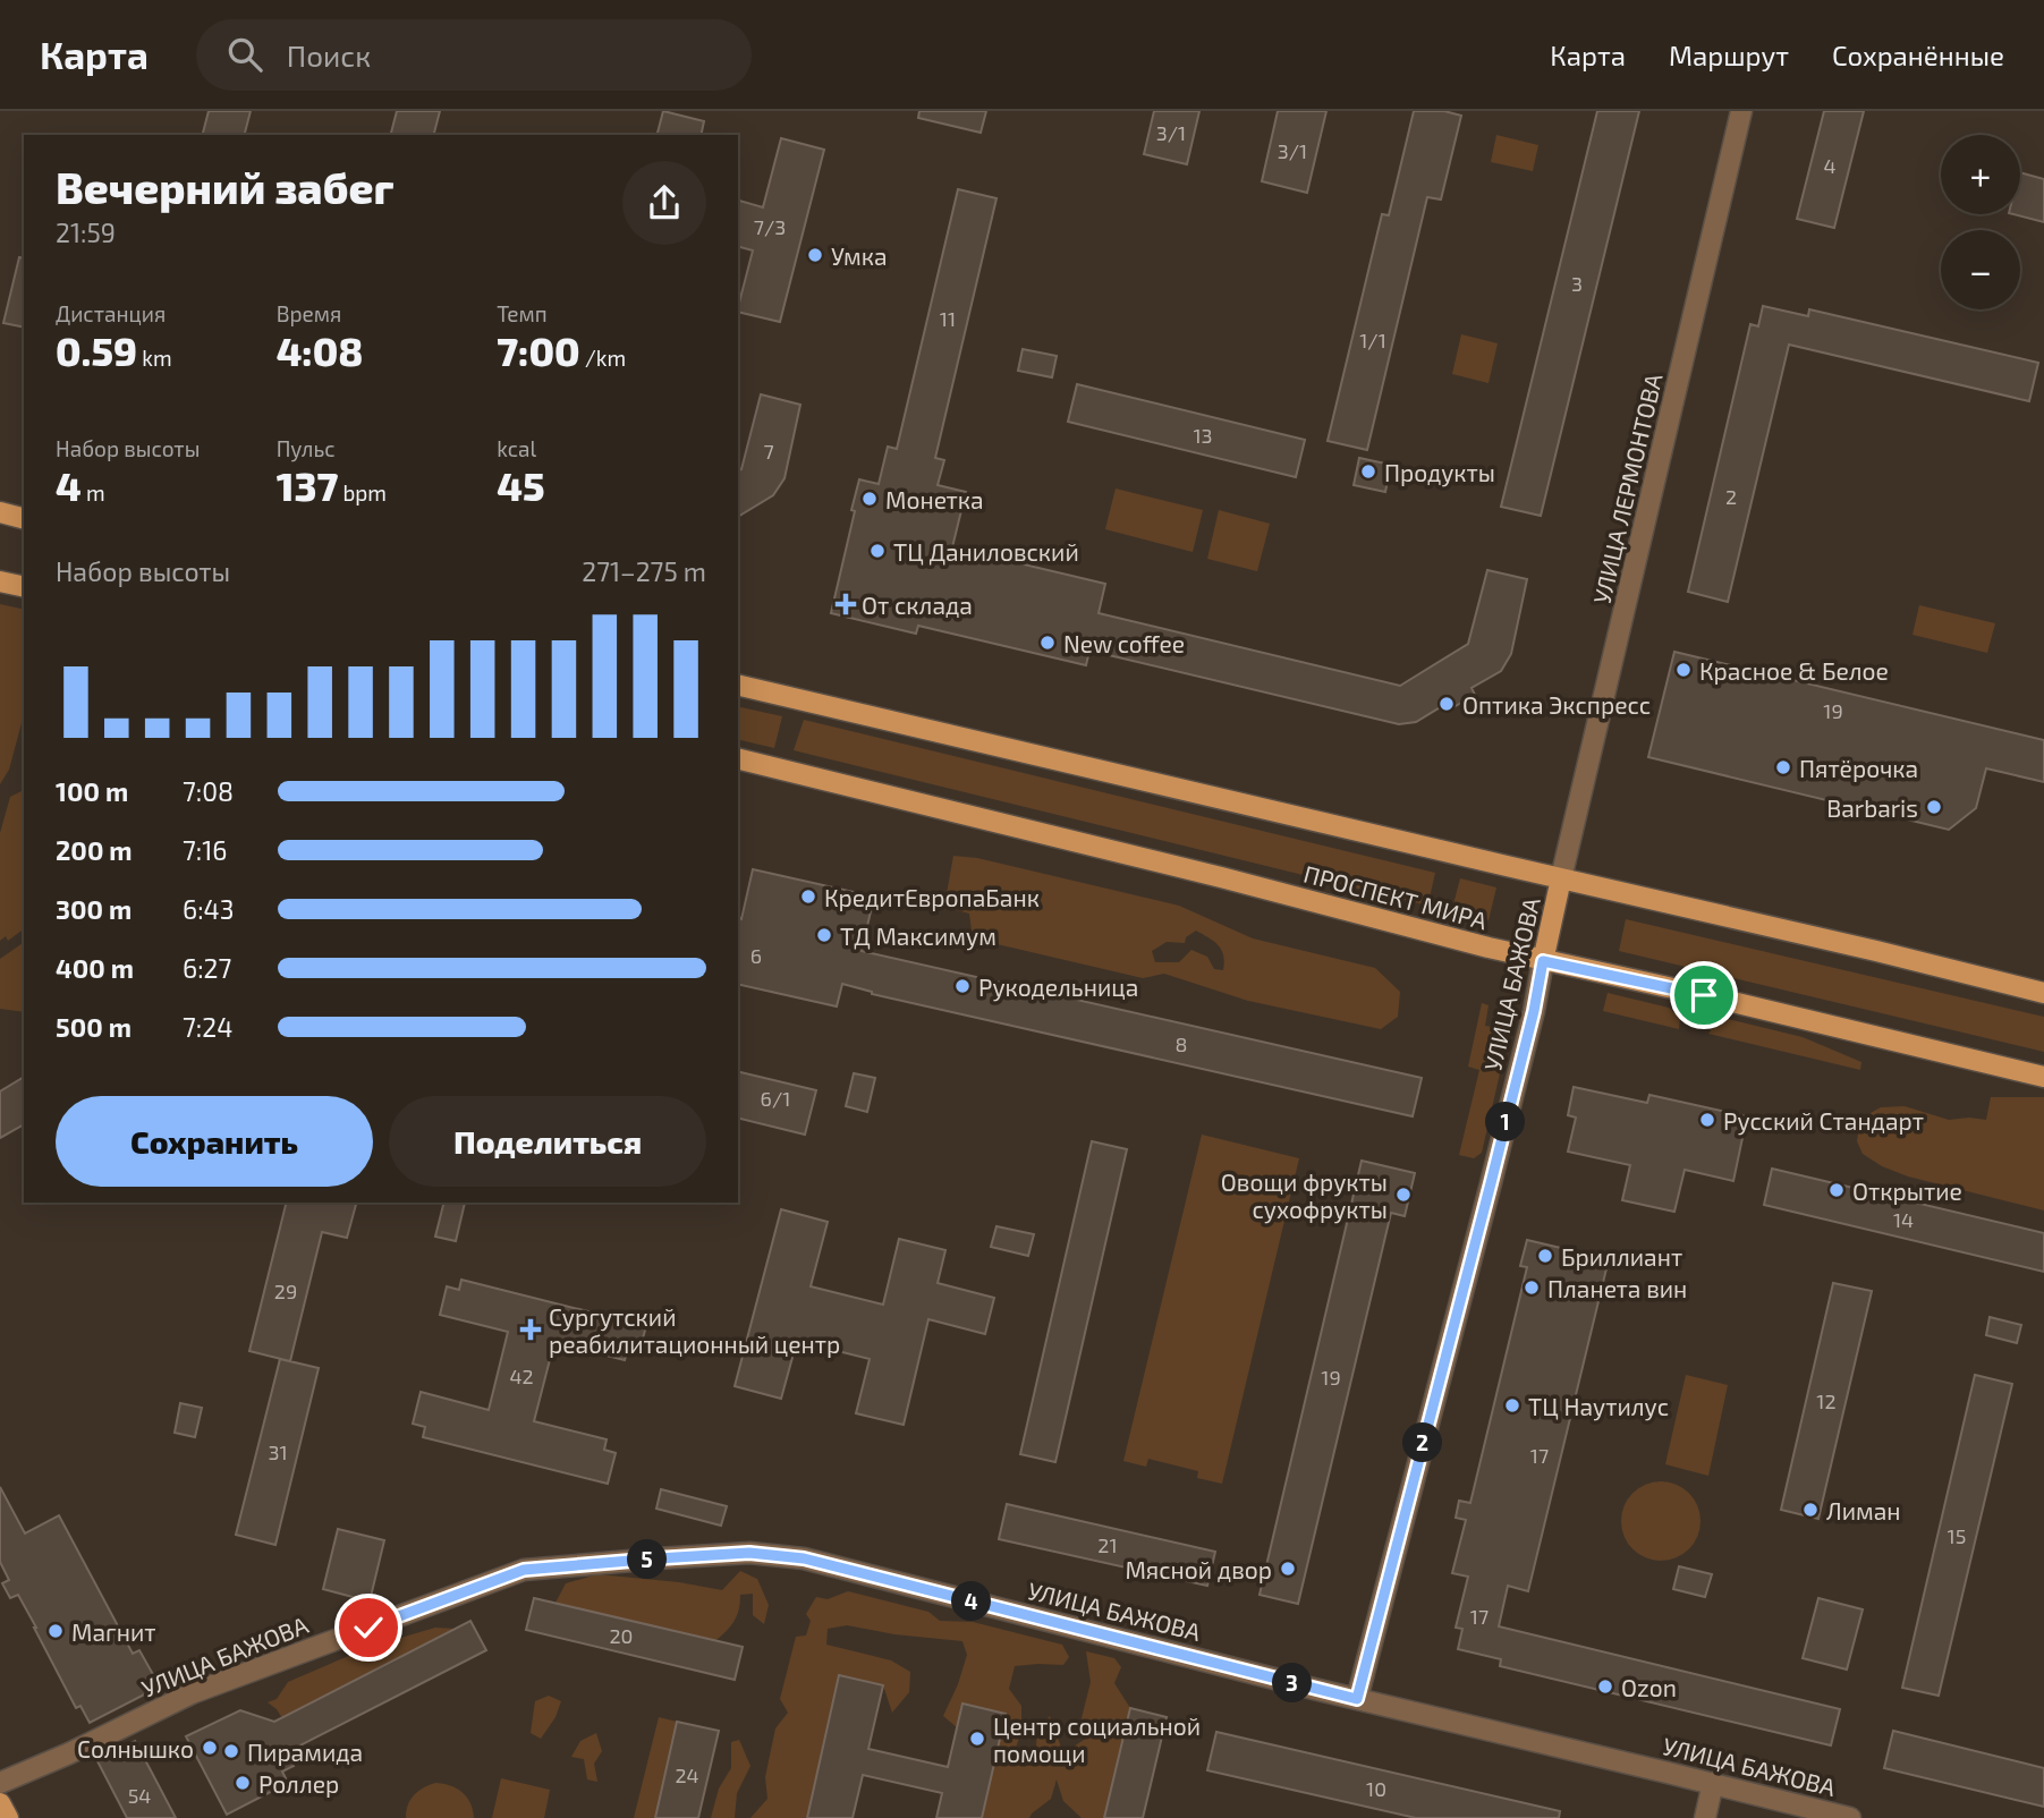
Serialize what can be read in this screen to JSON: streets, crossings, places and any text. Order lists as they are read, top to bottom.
{
  "streets": {
    "main road": ["ПРОСПЕКТ МИРА", "УЛИЦА БАЖОВА"],
    "street": ["УЛИЦА ЛЕРМОНТОВА"]
  },
  "crossings": [
    ["УЛИЦА ЛЕРМОНТОВА", "УЛИЦА БАЖОВА"],
    ["ПРОСПЕКТ МИРА", "УЛИЦА БАЖОВА"]
  ],
  "places": {
    "other": [
      "Умка",
      "Продукты",
      "Монетка",
      "ТЦ Даниловский",
      "New coffee",
      "Красное & Белое",
      "Оптика Экспресс",
      "Пятёрочка",
      "Barbaris",
      "КредитЕвропаБанк",
      "ТД Максимум",
      "Рукодельница",
      "Русский Стандарт",
      "Открытие",
      "Овощи фрукты сухофрукты",
      "Бриллиант",
      "Планета вин",
      "ТЦ Наутилус",
      "Лиман",
      "Мясной двор",
      "Магнит",
      "Ozon",
      "Центр социальной помощи",
      "Солнышко",
      "Пирамида",
      "Роллер"
    ],
    "health": ["От склада", "Сургутский реабилитационный центр"]
  },
  "house_numbers": [
    "3/1",
    "3/1",
    "4",
    "7/3",
    "3",
    "11",
    "1/1",
    "13",
    "7",
    "2",
    "19",
    "6",
    "8",
    "6/1",
    "14",
    "29",
    "42",
    "19",
    "12",
    "31",
    "17",
    "15",
    "21",
    "17",
    "20",
    "24",
    "10",
    "54"
  ],
  "page": {
    "header": "Карта",
    "search": "Поиск",
    "nav": ["Карта", "Маршрут", "Сохранённые"],
    "map_buttons": ["+", "−"],
    "heading": ["Вечерний забег", "21:59"],
    "stats": [
      ["Дистанция", "0.59 km"],
      ["Время", "4:08"],
      ["Темп", "7:00 /km"],
      ["Набор высоты", "4 m"],
      ["Пульс", "137 bpm"],
      ["kcal", "45"]
    ],
    "chart": ["Набор высоты", "271–275 m"],
    "list": [
      {
        "name": "100 m",
        "note": "7:08"
      },
      {
        "name": "200 m",
        "note": "7:16"
      },
      {
        "name": "300 m",
        "note": "6:43"
      },
      {
        "name": "400 m",
        "note": "6:27"
      },
      {
        "name": "500 m",
        "note": "7:24"
      }
    ],
    "buttons": ["Сохранить", "Поделиться"],
    "pins": [
      "1",
      "2",
      "5",
      "4",
      "3"
    ]
  }
}
